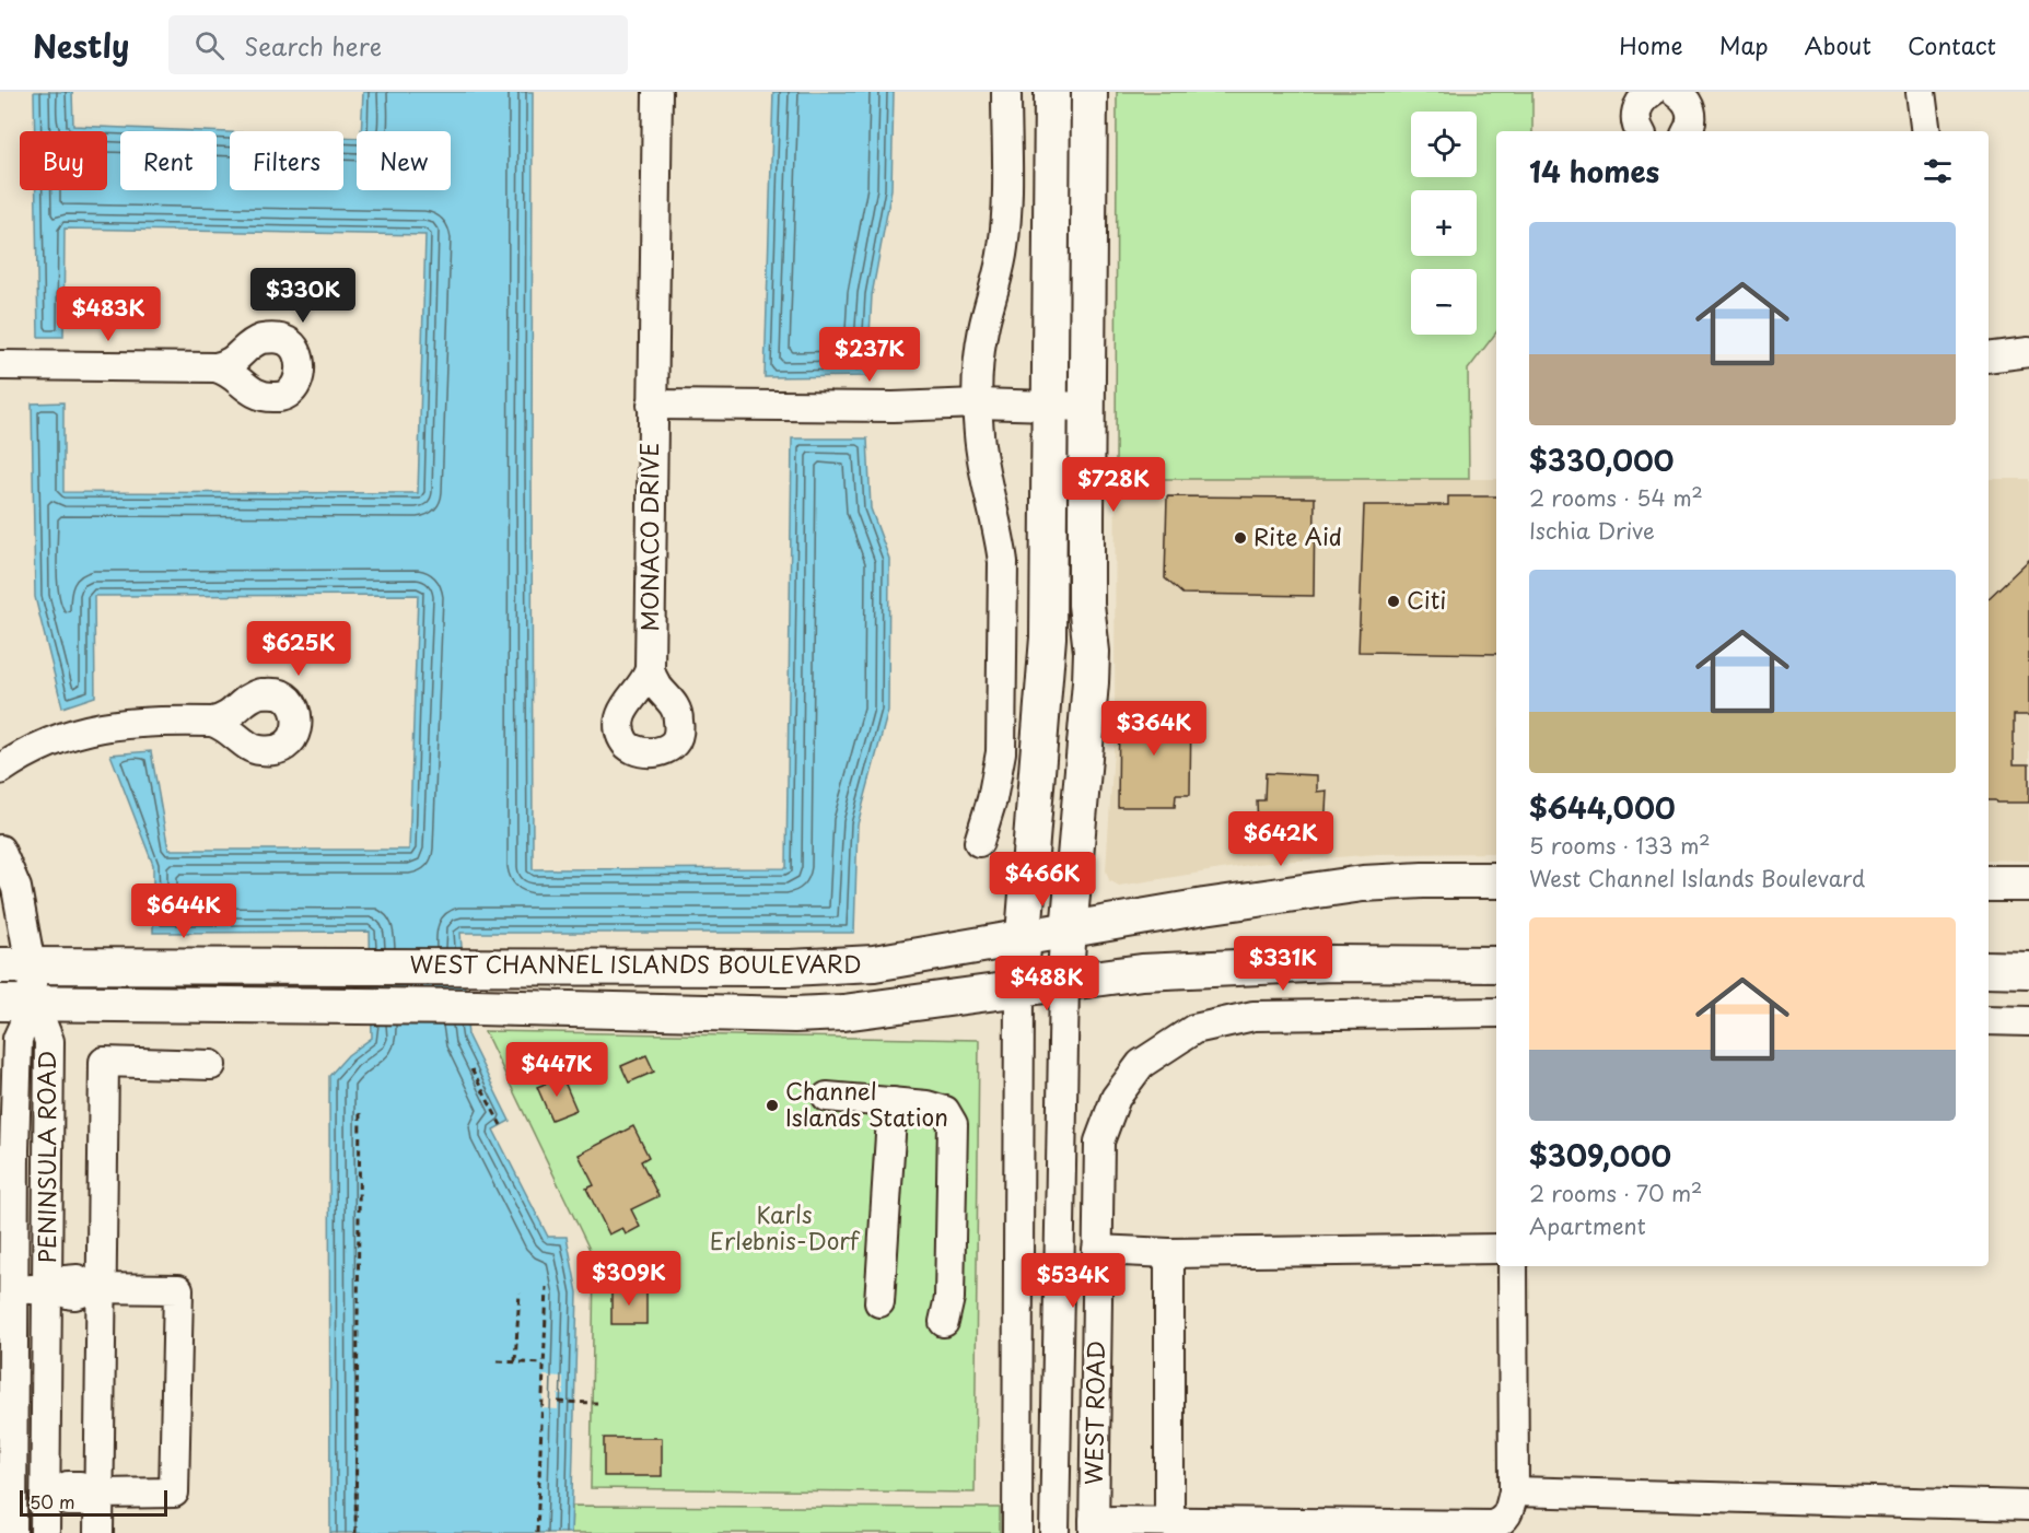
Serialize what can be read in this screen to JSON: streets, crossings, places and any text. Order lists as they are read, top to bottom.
{
  "streets": {
    "main road": ["WEST CHANNEL ISLANDS BOULEVARD"],
    "street": ["MONACO DRIVE", "PENINSULA ROAD", "WEST ROAD"]
  },
  "crossings": [
    ["WEST CHANNEL ISLANDS BOULEVARD", "PENINSULA ROAD"]
  ],
  "parks": ["Karls Erlebnis-Dorf"],
  "places": ["Rite Aid", "Citi", "Channel Islands Station"],
  "scale_bar": "50 m",
  "page": {
    "header": "Nestly",
    "search": "Search here",
    "nav": [
      "Home",
      "Map",
      "About",
      "Contact"
    ],
    "map_buttons": ["+", "−"],
    "chip": [
      "Buy",
      "Rent",
      "Filters",
      "New"
    ],
    "heading": "14 homes",
    "list": [
      {
        "name": "$330,000",
        "note": "2 rooms · 54 m² · Ischia Drive"
      },
      {
        "name": "$644,000",
        "note": "5 rooms · 133 m² · West Channel Islands Boulevard"
      },
      {
        "name": "$309,000",
        "note": "2 rooms · 70 m² · Apartment"
      }
    ],
    "price": [
      "$330K",
      "$483K",
      "$237K",
      "$728K",
      "$625K",
      "$364K",
      "$642K",
      "$466K",
      "$644K",
      "$331K",
      "$488K",
      "$447K",
      "$309K",
      "$534K"
    ],
    "scale": "50 m"
  }
}
